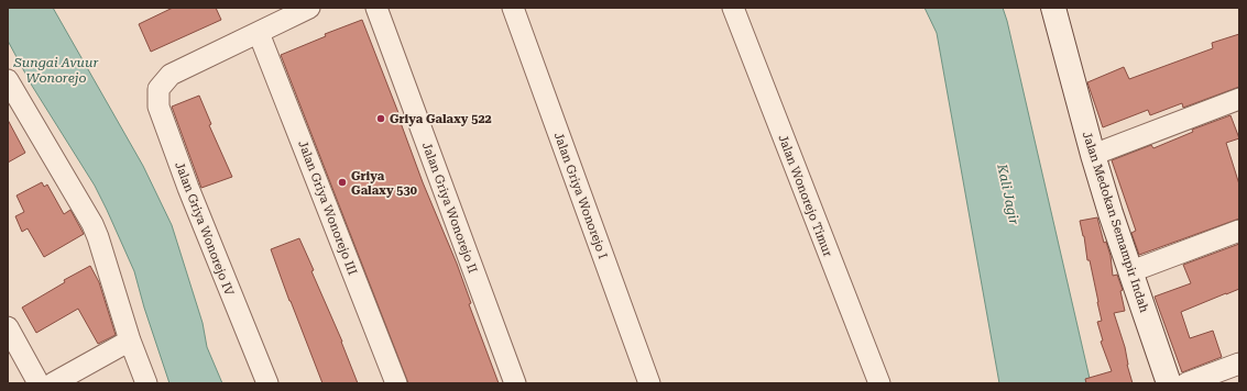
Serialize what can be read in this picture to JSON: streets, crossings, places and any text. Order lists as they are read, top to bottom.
{
  "streets": {
    "street": [
      "Jalan Griya Wonorejo I",
      "Jalan Wonorejo Timur",
      "Jalan Griya Wonorejo III",
      "Jalan Griya Wonorejo II",
      "Jalan Medokan Semampir Indah",
      "Jalan Griya Wonorejo IV"
    ]
  },
  "crossings": [
    ["Jalan Griya Wonorejo III", "Jalan Griya Wonorejo IV"]
  ],
  "water": ["Sungai Avuur Wonorejo", "Kali Jagir"],
  "places": ["Griya Galaxy 522", "Griya Galaxy 530"]
}
